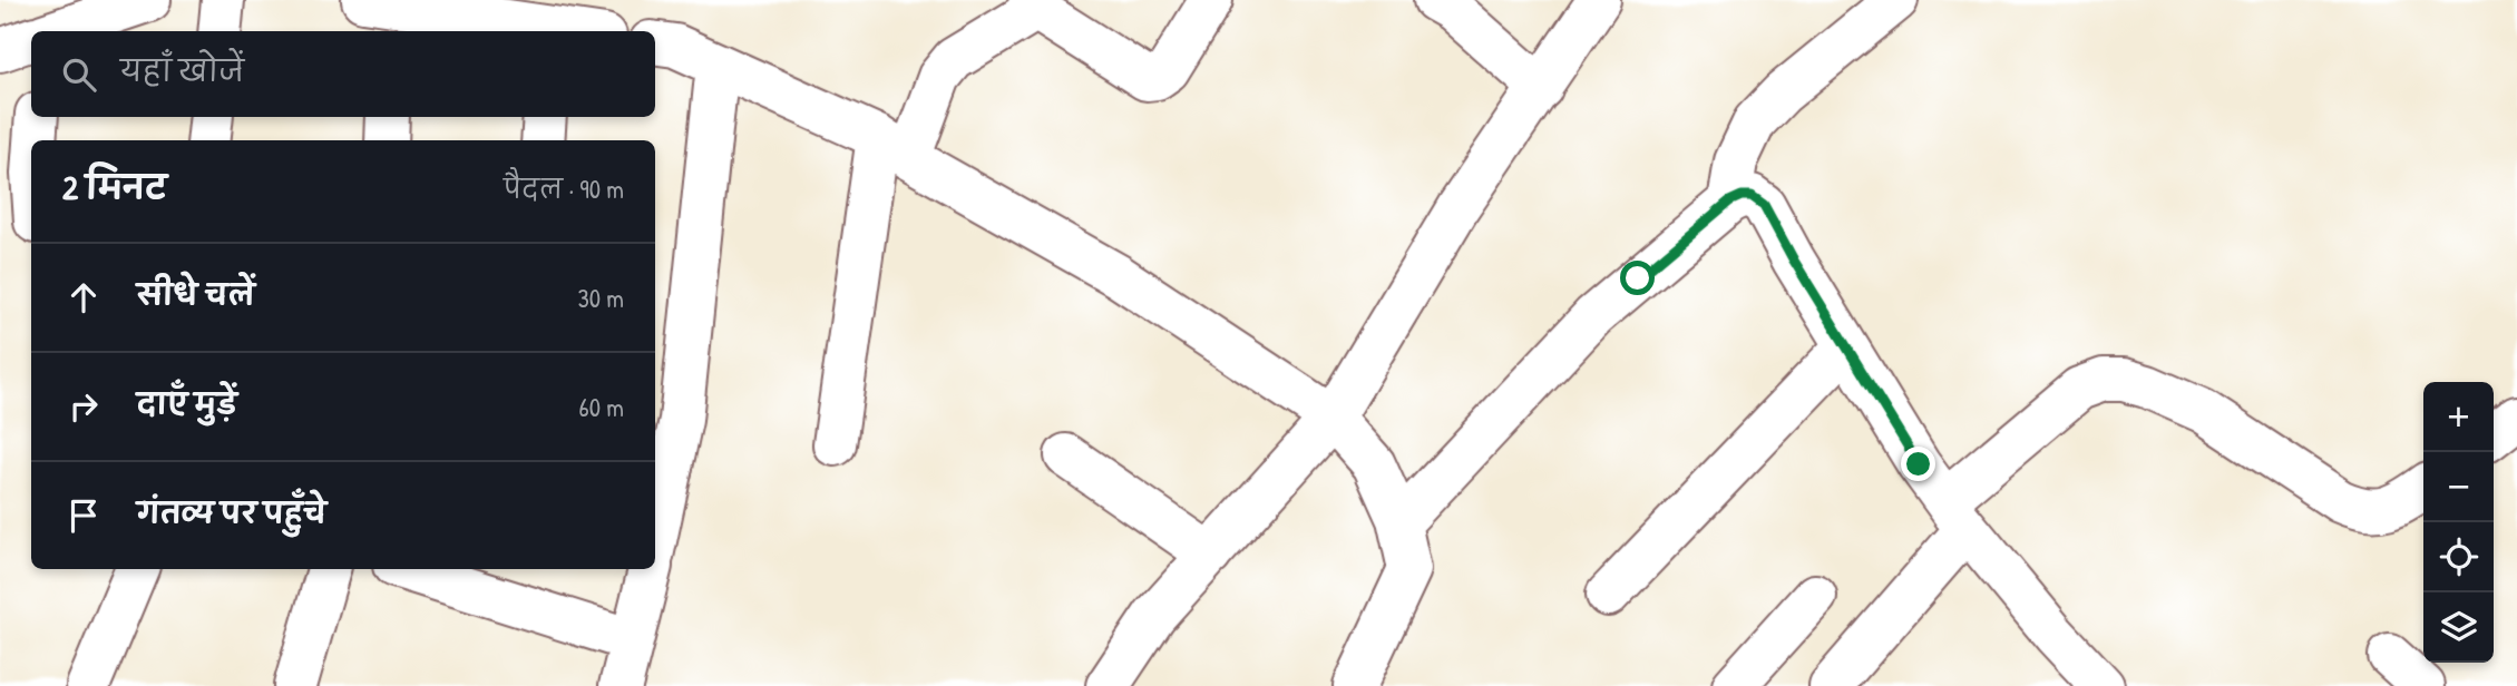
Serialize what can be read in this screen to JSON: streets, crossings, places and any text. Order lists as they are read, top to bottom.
{
  "page": {
    "search": "यहाँ खोजें",
    "heading": ["2 मिनट", "पैदल · 90 m"],
    "list": [
      ["सीधे चलें", "30 m"],
      ["दाएँ मुड़ें", "60 m"],
      "गंतव्य पर पहुँचे"
    ],
    "map_buttons": ["+", "−"]
  }
}
